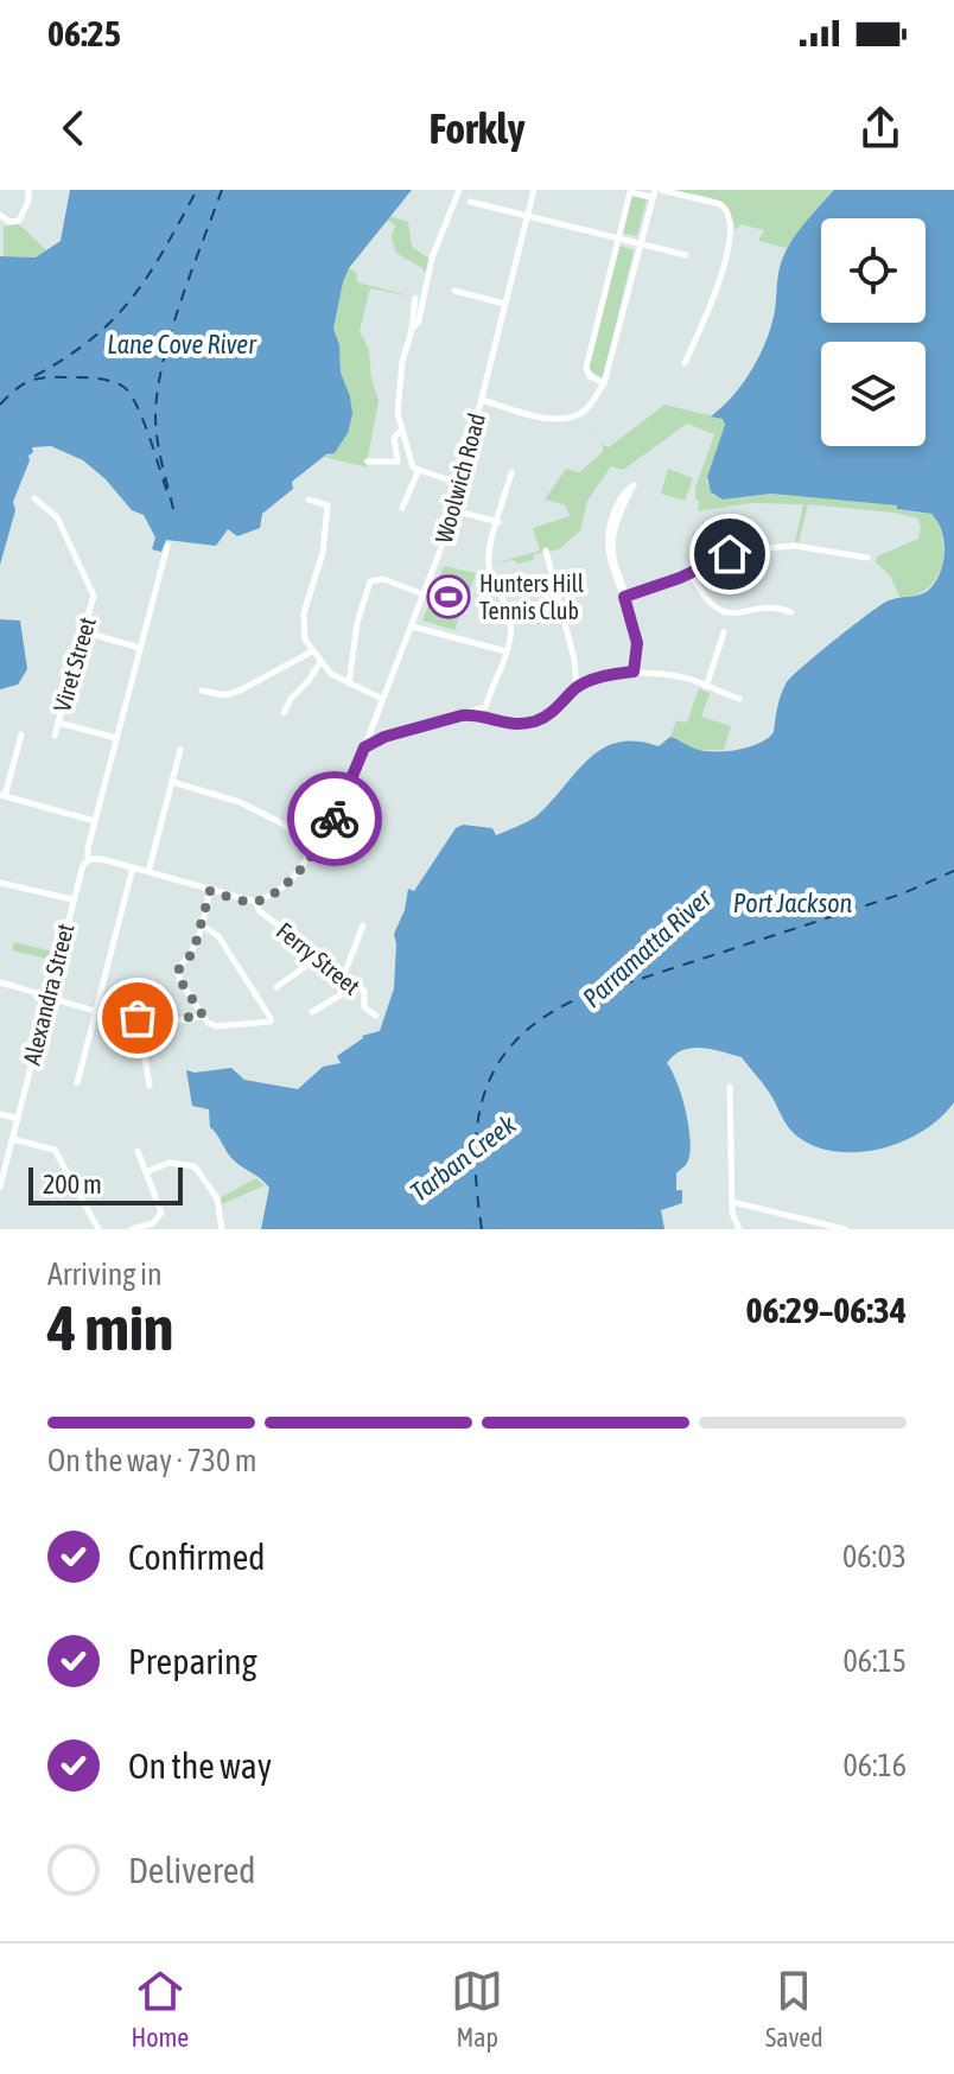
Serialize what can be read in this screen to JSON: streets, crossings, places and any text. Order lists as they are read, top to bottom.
{
  "streets": {
    "street": [
      "Woolwich Road",
      "Viret Street",
      "Ferry Street",
      "Alexandra Street"
    ]
  },
  "crossings": [
    ["Woolwich Road", "Ferry Street"]
  ],
  "water": [
    "Lane Cove River",
    "Port Jackson",
    "Parramatta River",
    "Tarban Creek"
  ],
  "places": {
    "sports": ["Hunters Hill Tennis Club"]
  },
  "scale_bar": "200 m",
  "page": {
    "status": "06:25",
    "header": "Forkly",
    "scale": "200 m",
    "heading": ["4 min", "Arriving in", "06:29–06:34"],
    "bar": "On the way · 730 m",
    "list": [
      ["Confirmed", "06:03"],
      ["Preparing", "06:15"],
      ["On the way", "06:16"],
      "Delivered"
    ],
    "tabs": ["Home", "Map", "Saved"]
  }
}
